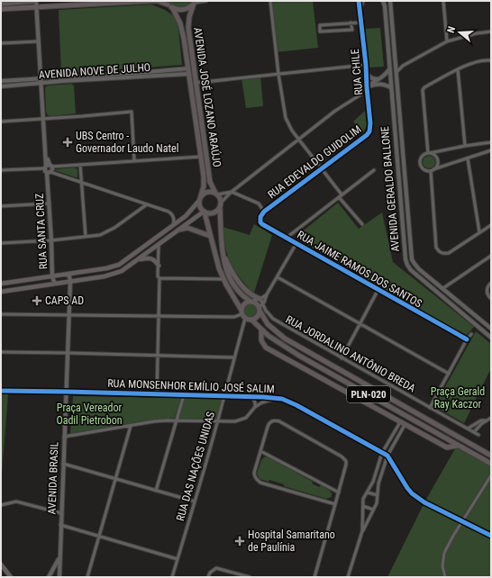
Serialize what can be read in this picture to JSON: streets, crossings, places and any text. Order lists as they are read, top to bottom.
{
  "streets": {
    "main road": ["AVENIDA JOSÉ LOZANO ARAÚJO", "PLN-020"],
    "street": [
      "AVENIDA NOVE DE JULHO",
      "RUA CHILE",
      "RUA EDEVALDO GUIDOLIM",
      "AVENIDA GERALDO BALLONE",
      "RUA SANTA CRUZ",
      "RUA JAIME RAMOS DOS SANTOS",
      "RUA JORDALINO ANTÔNIO BREDA",
      "RUA MONSENHOR EMÍLIO JOSÉ SALIM",
      "RUA DAS NAÇÕES UNIDAS",
      "AVENIDA BRASIL"
    ]
  },
  "crossings": [
    ["AVENIDA NOVE DE JULHO", "AVENIDA JOSÉ LOZANO ARAÚJO"],
    ["RUA CHILE", "RUA EDEVALDO GUIDOLIM"],
    ["AVENIDA JOSÉ LOZANO ARAÚJO", "PLN-020"],
    ["RUA EDEVALDO GUIDOLIM", "RUA JAIME RAMOS DOS SANTOS"],
    ["RUA JORDALINO ANTÔNIO BREDA", "PLN-020"],
    ["RUA JORDALINO ANTÔNIO BREDA", "RUA DAS NAÇÕES UNIDAS"],
    ["RUA MONSENHOR EMÍLIO JOSÉ SALIM", "RUA DAS NAÇÕES UNIDAS"],
    ["RUA MONSENHOR EMÍLIO JOSÉ SALIM", "AVENIDA BRASIL"],
    ["PLN-020", "RUA DAS NAÇÕES UNIDAS"]
  ],
  "parks": ["Praça Gerald Ray Kaczor", "Praça Vereador Oadil Pietrobon"],
  "places": {
    "health": ["UBS Centro - Governador Laudo Natel", "CAPS AD", "Hospital Samaritano de Paulínia"]
  },
  "north": "left"
}
